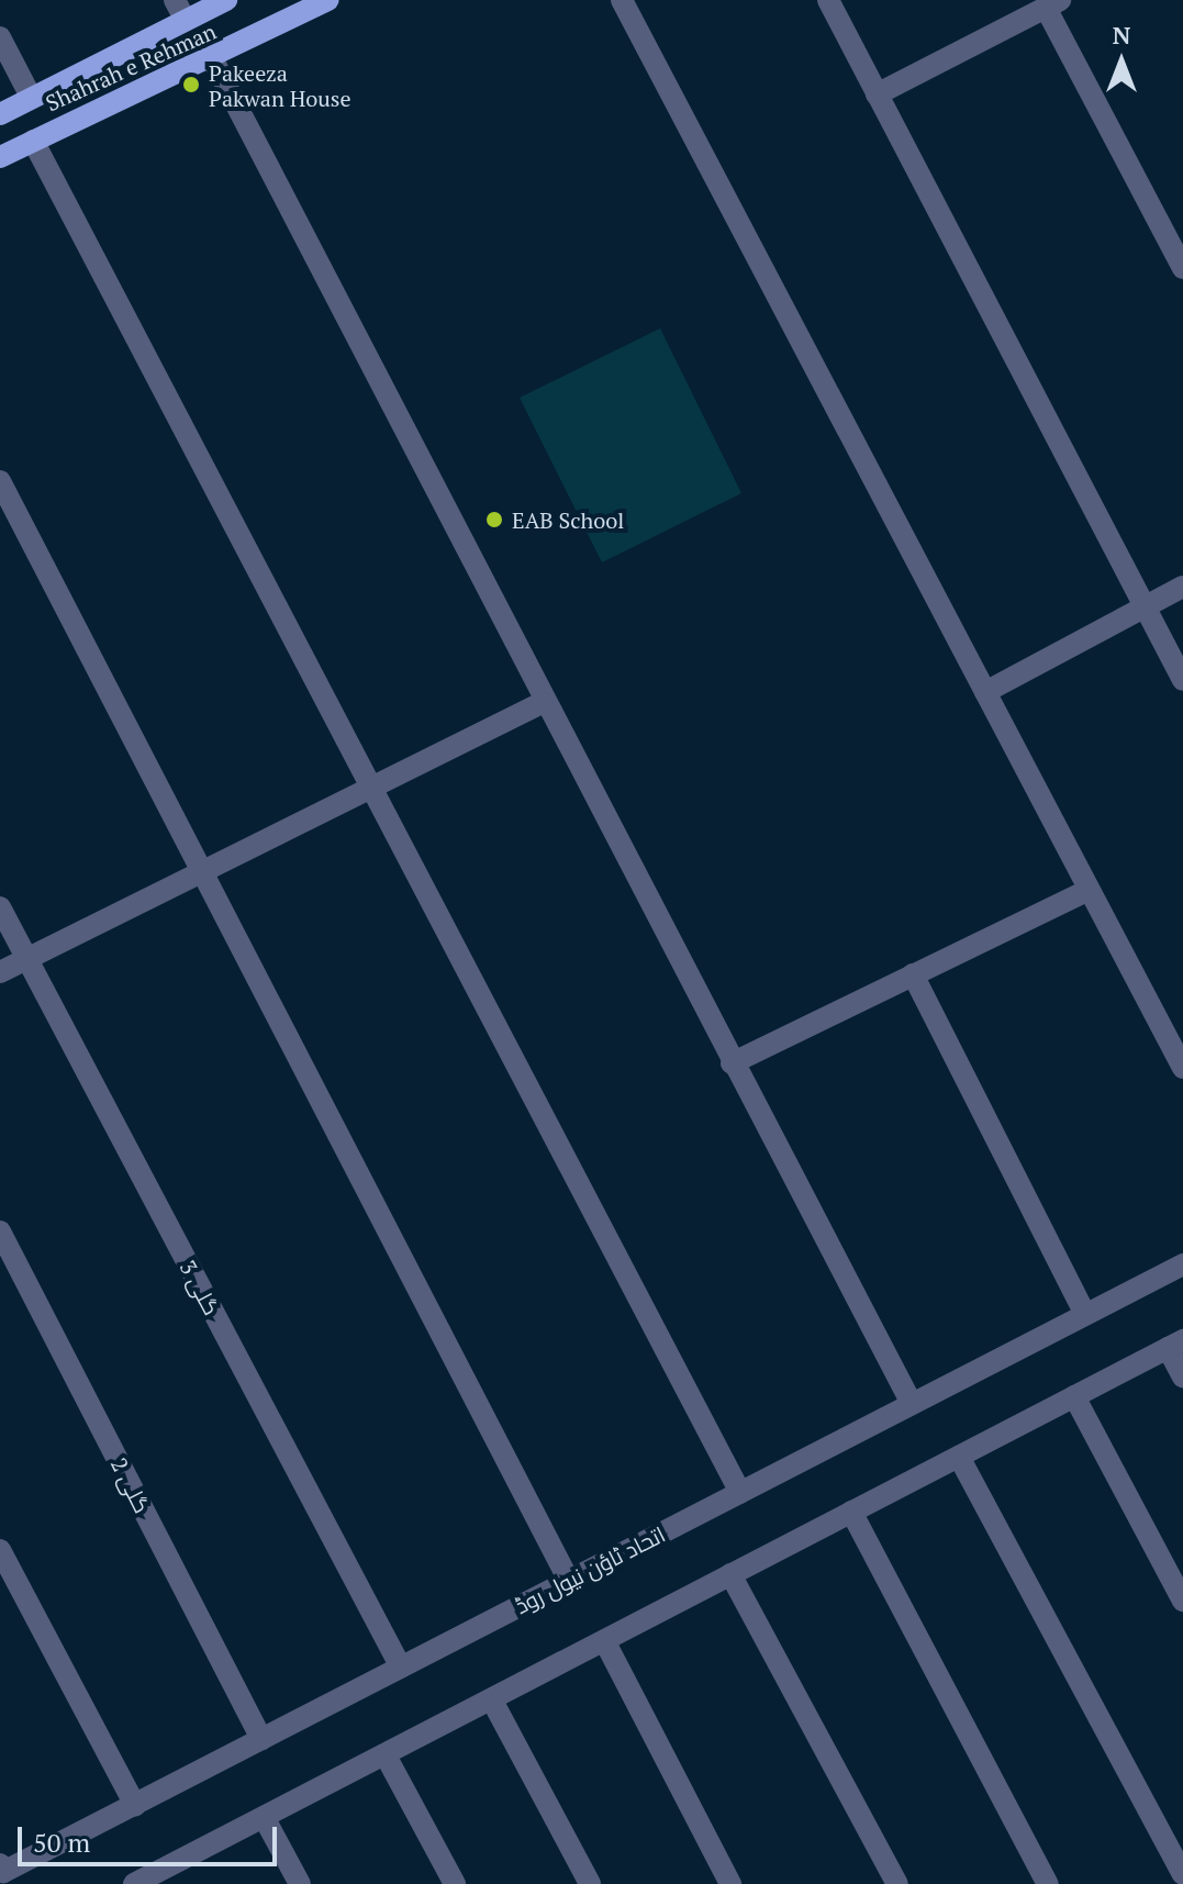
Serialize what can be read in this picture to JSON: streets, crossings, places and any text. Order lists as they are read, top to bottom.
{
  "streets": {
    "main road": ["Shahrah e Rehman"],
    "street": ["گلی 3", "گلی 2", "اتحاد ٹاؤن نیول روڈ"]
  },
  "crossings": [
    ["گلی 3", "اتحاد ٹاؤن نیول روڈ"],
    ["گلی 2", "اتحاد ٹاؤن نیول روڈ"]
  ],
  "places": ["Pakeeza Pakwan House", "EAB School"],
  "scale_bar": "50 m",
  "north": "top"
}
